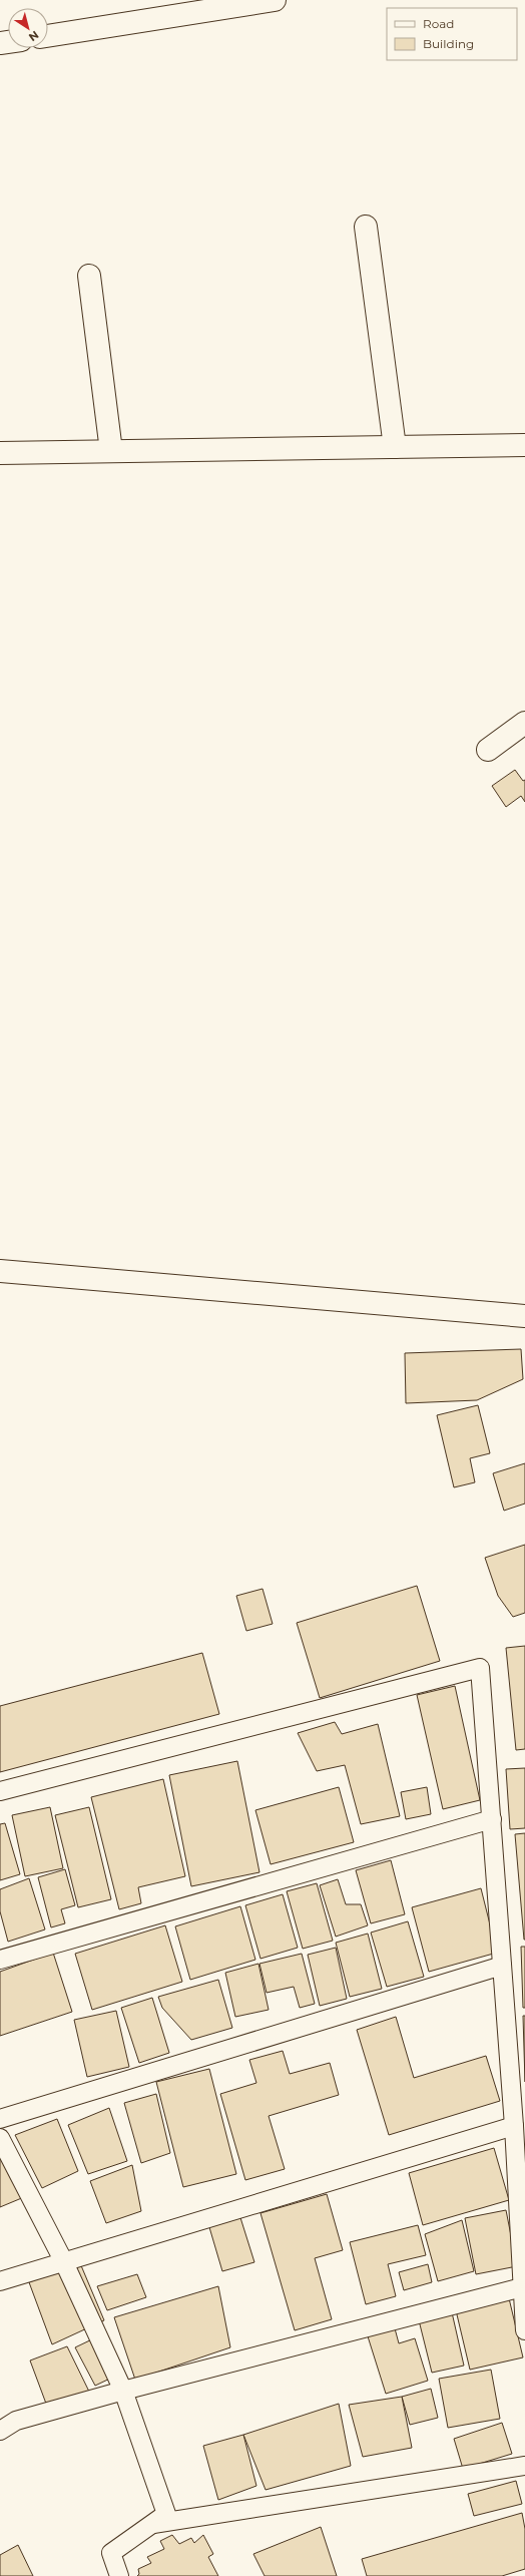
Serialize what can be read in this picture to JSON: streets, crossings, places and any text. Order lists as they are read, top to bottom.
{
  "legend": ["Road", "Building"],
  "north": "bottom right"
}
